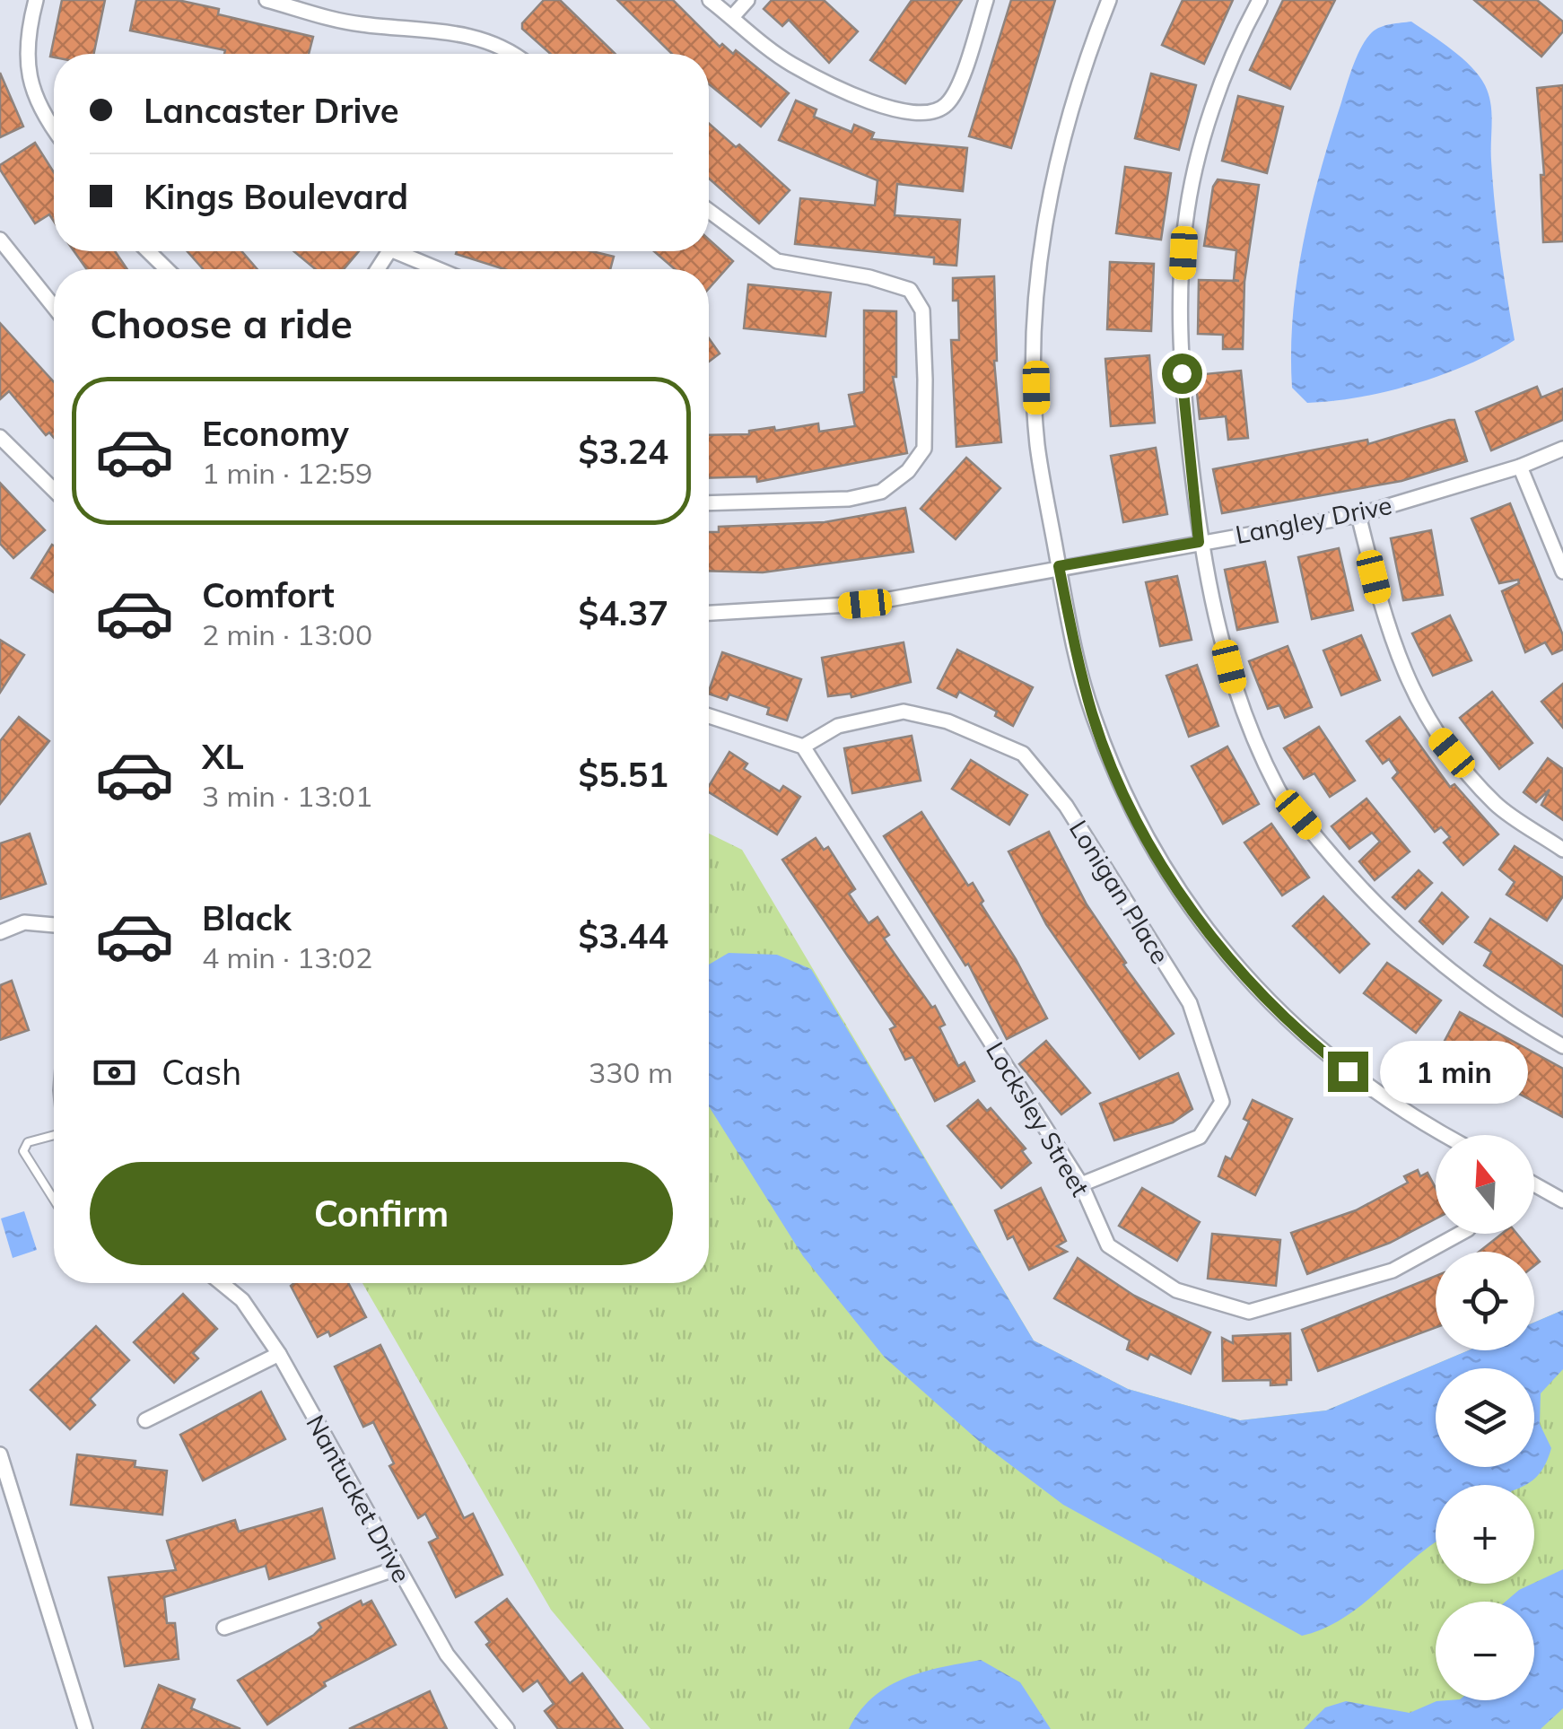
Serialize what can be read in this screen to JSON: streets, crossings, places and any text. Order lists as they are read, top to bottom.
{
  "streets": {
    "street": [
      "Langley Drive",
      "Lonigan Place",
      "Locksley Street",
      "Nantucket Drive"
    ]
  },
  "crossings": [
    ["Lonigan Place", "Locksley Street"]
  ],
  "north": "top",
  "page": {
    "banner": ["Lancaster Drive", "Kings Boulevard"],
    "heading": "Choose a ride",
    "list": [
      {
        "name": "Economy",
        "note": "1 min · 12:59",
        "value": "$3.24"
      },
      {
        "name": "Comfort",
        "note": "2 min · 13:00",
        "value": "$4.37"
      },
      {
        "name": "XL",
        "note": "3 min · 13:01",
        "value": "$5.51"
      },
      {
        "name": "Black",
        "note": "4 min · 13:02",
        "value": "$3.44"
      }
    ],
    "pay": ["Cash", "330 m"],
    "bubble": "1 min",
    "map_buttons": ["+", "−"],
    "buttons": "Confirm"
  }
}
